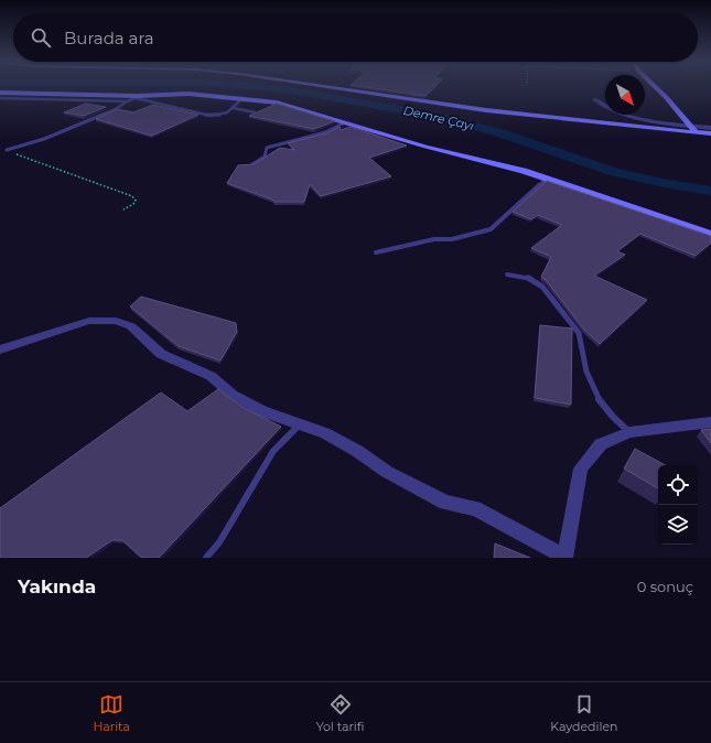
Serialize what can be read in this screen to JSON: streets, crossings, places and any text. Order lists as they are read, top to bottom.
{
  "water": ["Demre Çayı"],
  "north": "bottom right",
  "page": {
    "search": "Burada ara",
    "heading": ["Yakında", "0 sonuç"],
    "nav": ["Harita", "Yol tarifi", "Kaydedilen"]
  }
}
